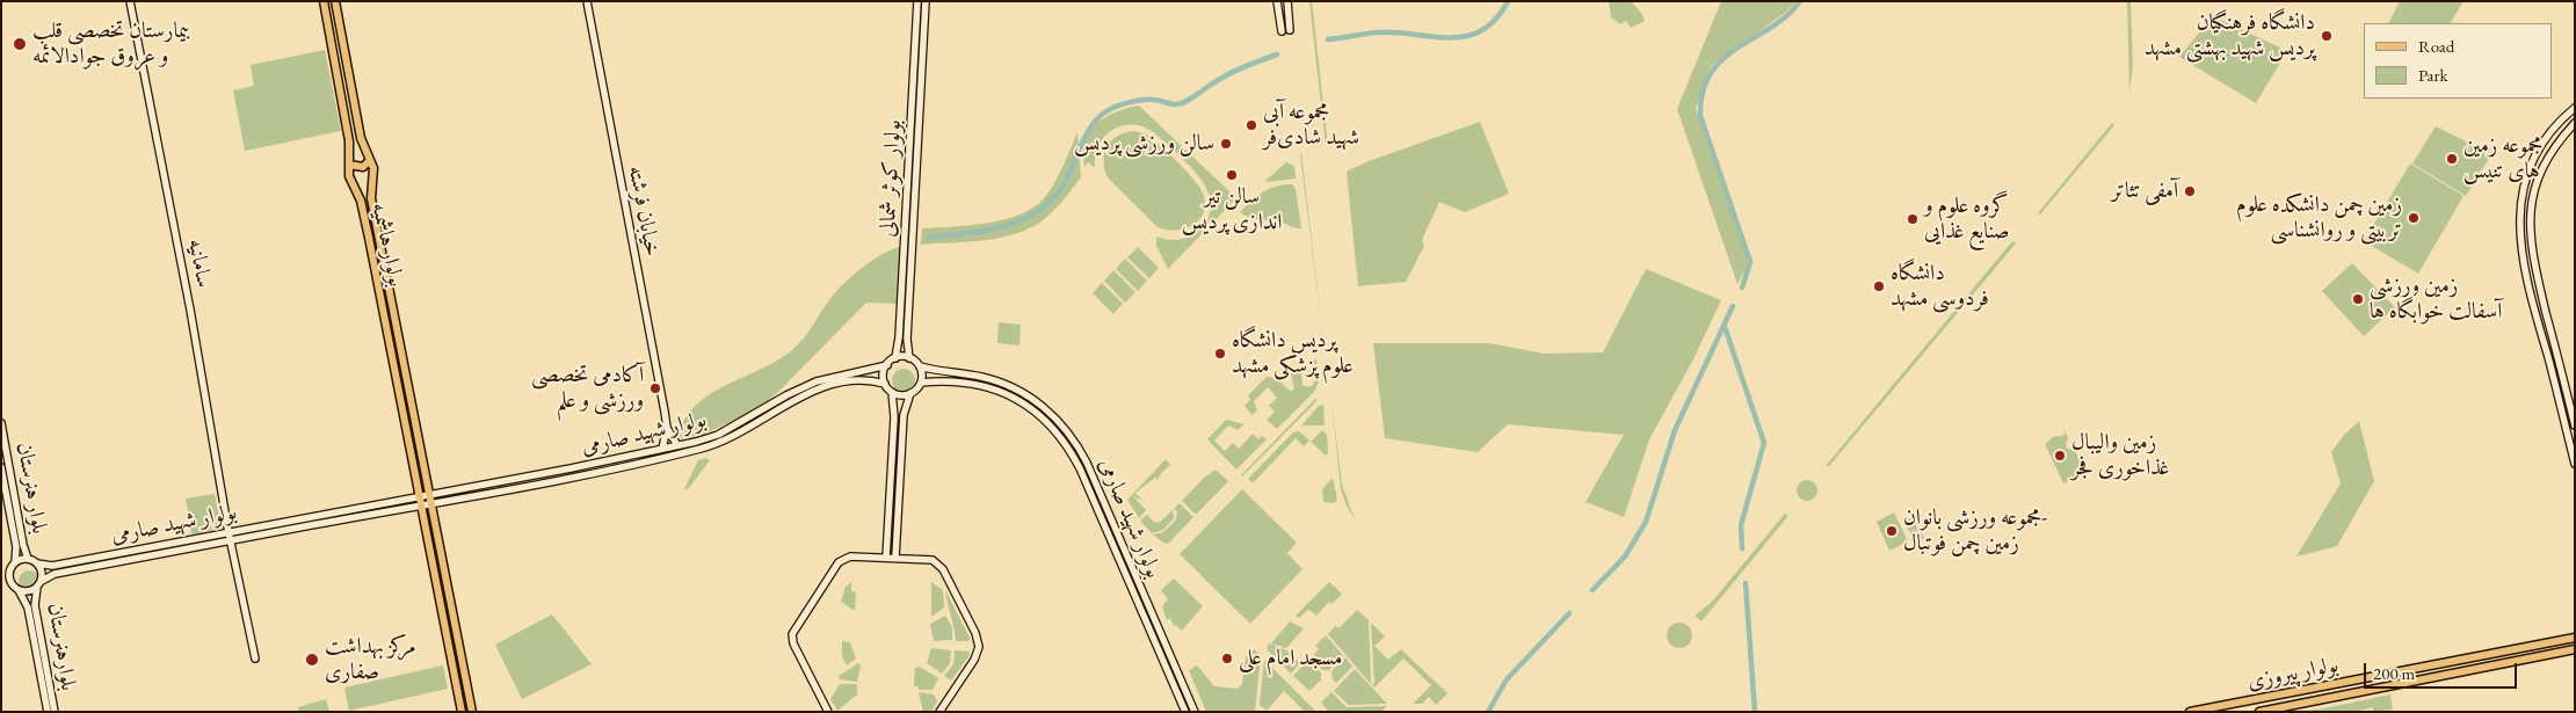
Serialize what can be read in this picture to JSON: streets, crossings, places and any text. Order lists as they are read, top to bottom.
{
  "streets": {
    "main road": [
      "بولوار کوثر شمالی",
      "خیابان فرشته",
      "بولوار هاشمیه",
      "سامانیه",
      "بولوار شهید صارمی",
      "بلوار هنرستان",
      "بلوارهنرستان",
      "بولوار پیروزی"
    ]
  },
  "crossings": [
    ["بولوار کوثر شمالی", "بولوار شهید صارمی"],
    ["خیابان فرشته", "بولوار شهید صارمی"],
    ["بولوار هاشمیه", "بولوار شهید صارمی"],
    ["سامانیه", "بولوار شهید صارمی"],
    ["بولوار شهید صارمی", "بلوار هنرستان"],
    ["بولوار شهید صارمی", "بلوارهنرستان"],
    ["بلوار هنرستان", "بلوارهنرستان"]
  ],
  "places": [
    "دانشگاه فرهنگیان پردیس شهید بهشتی مشهد",
    "بیمارستان تخصصی قلب و عروق جوادالائمه",
    "مجموعه آبی شهید شادی‌فر",
    "سالن ورزشی پردیس",
    "مجموعه زمین های تنیس",
    "سالن تیر اندازی پردیس",
    "آمفی تئاتر",
    "زمین چمن دانشکده علوم تربیتی و روانشناسی",
    "گروه علوم و صنایع غذایی",
    "دانشگاه فردوسی مشهد",
    "زمین ورزشی آسفالت خوابگاه ها",
    "پردیس دانشگاه علوم پزشکی مشهد",
    "آکادمی تخصصی ورزشی و علم",
    "زمین والیبال غذاخوری فجر",
    "مجموعه ورزشی بانوان- زمین چمن فوتبال",
    "مسجد امام علی",
    "مرکز بهداشت صفاری"
  ],
  "legend": ["Road", "Park"],
  "scale_bar": "200 m"
}
